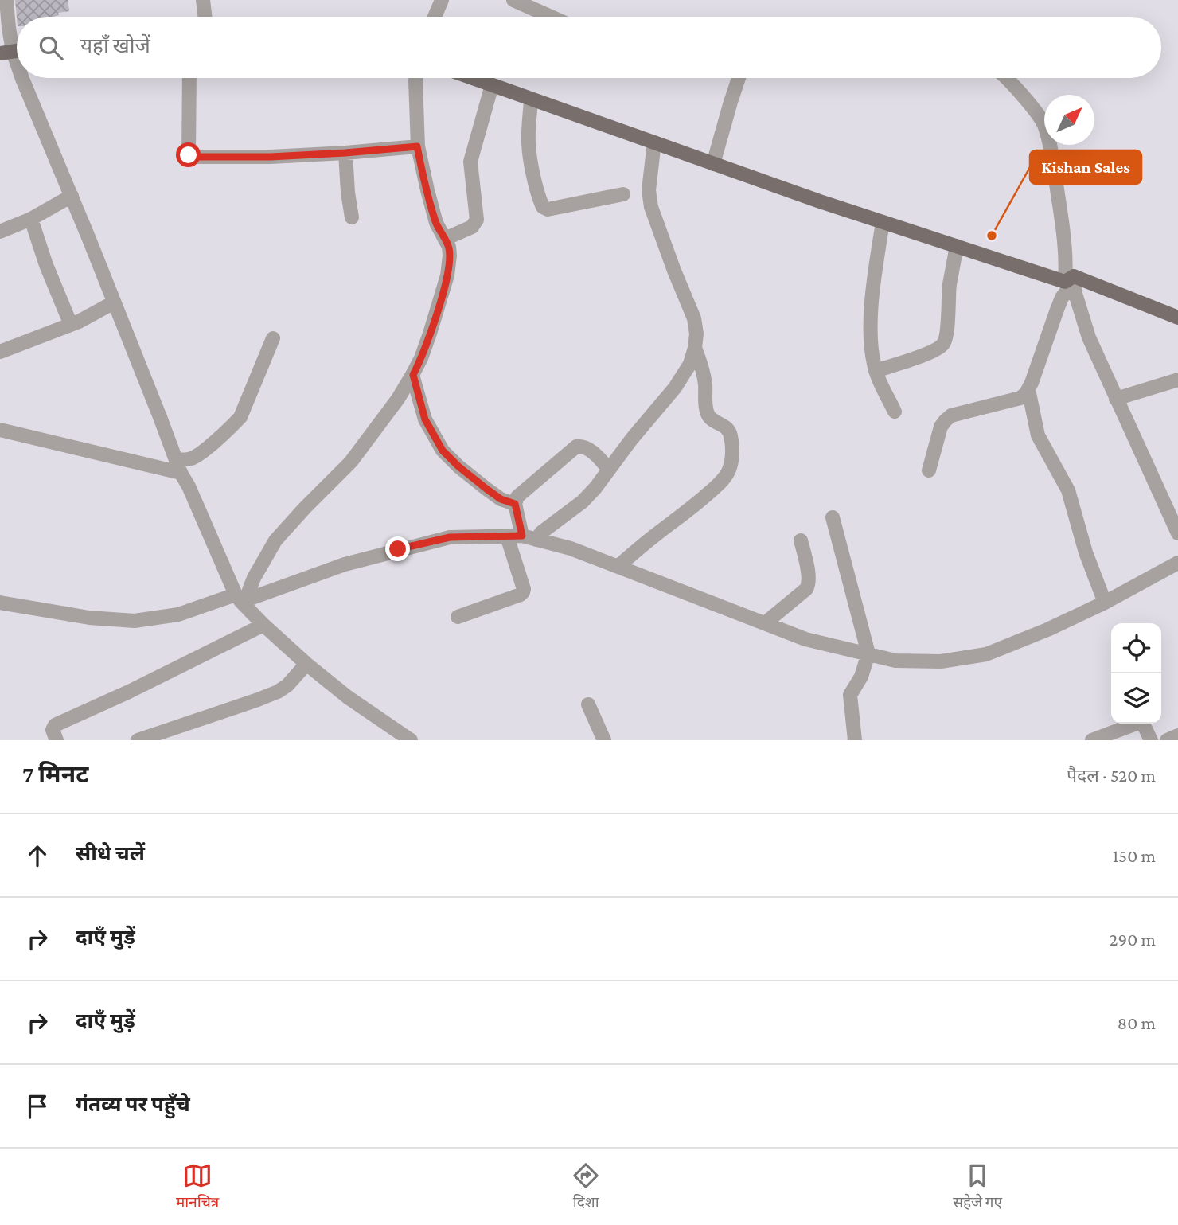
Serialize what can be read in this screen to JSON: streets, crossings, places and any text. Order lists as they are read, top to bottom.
{
  "places": ["Kishan Sales"],
  "north": "top right",
  "page": {
    "search": "यहाँ खोजें",
    "heading": ["7 मिनट", "पैदल · 520 m"],
    "list": [
      ["सीधे चलें", "150 m"],
      ["दाएँ मुड़ें", "290 m"],
      ["दाएँ मुड़ें", "80 m"],
      "गंतव्य पर पहुँचे"
    ],
    "nav": ["मानचित्र", "दिशा", "सहेजे गए"]
  }
}
